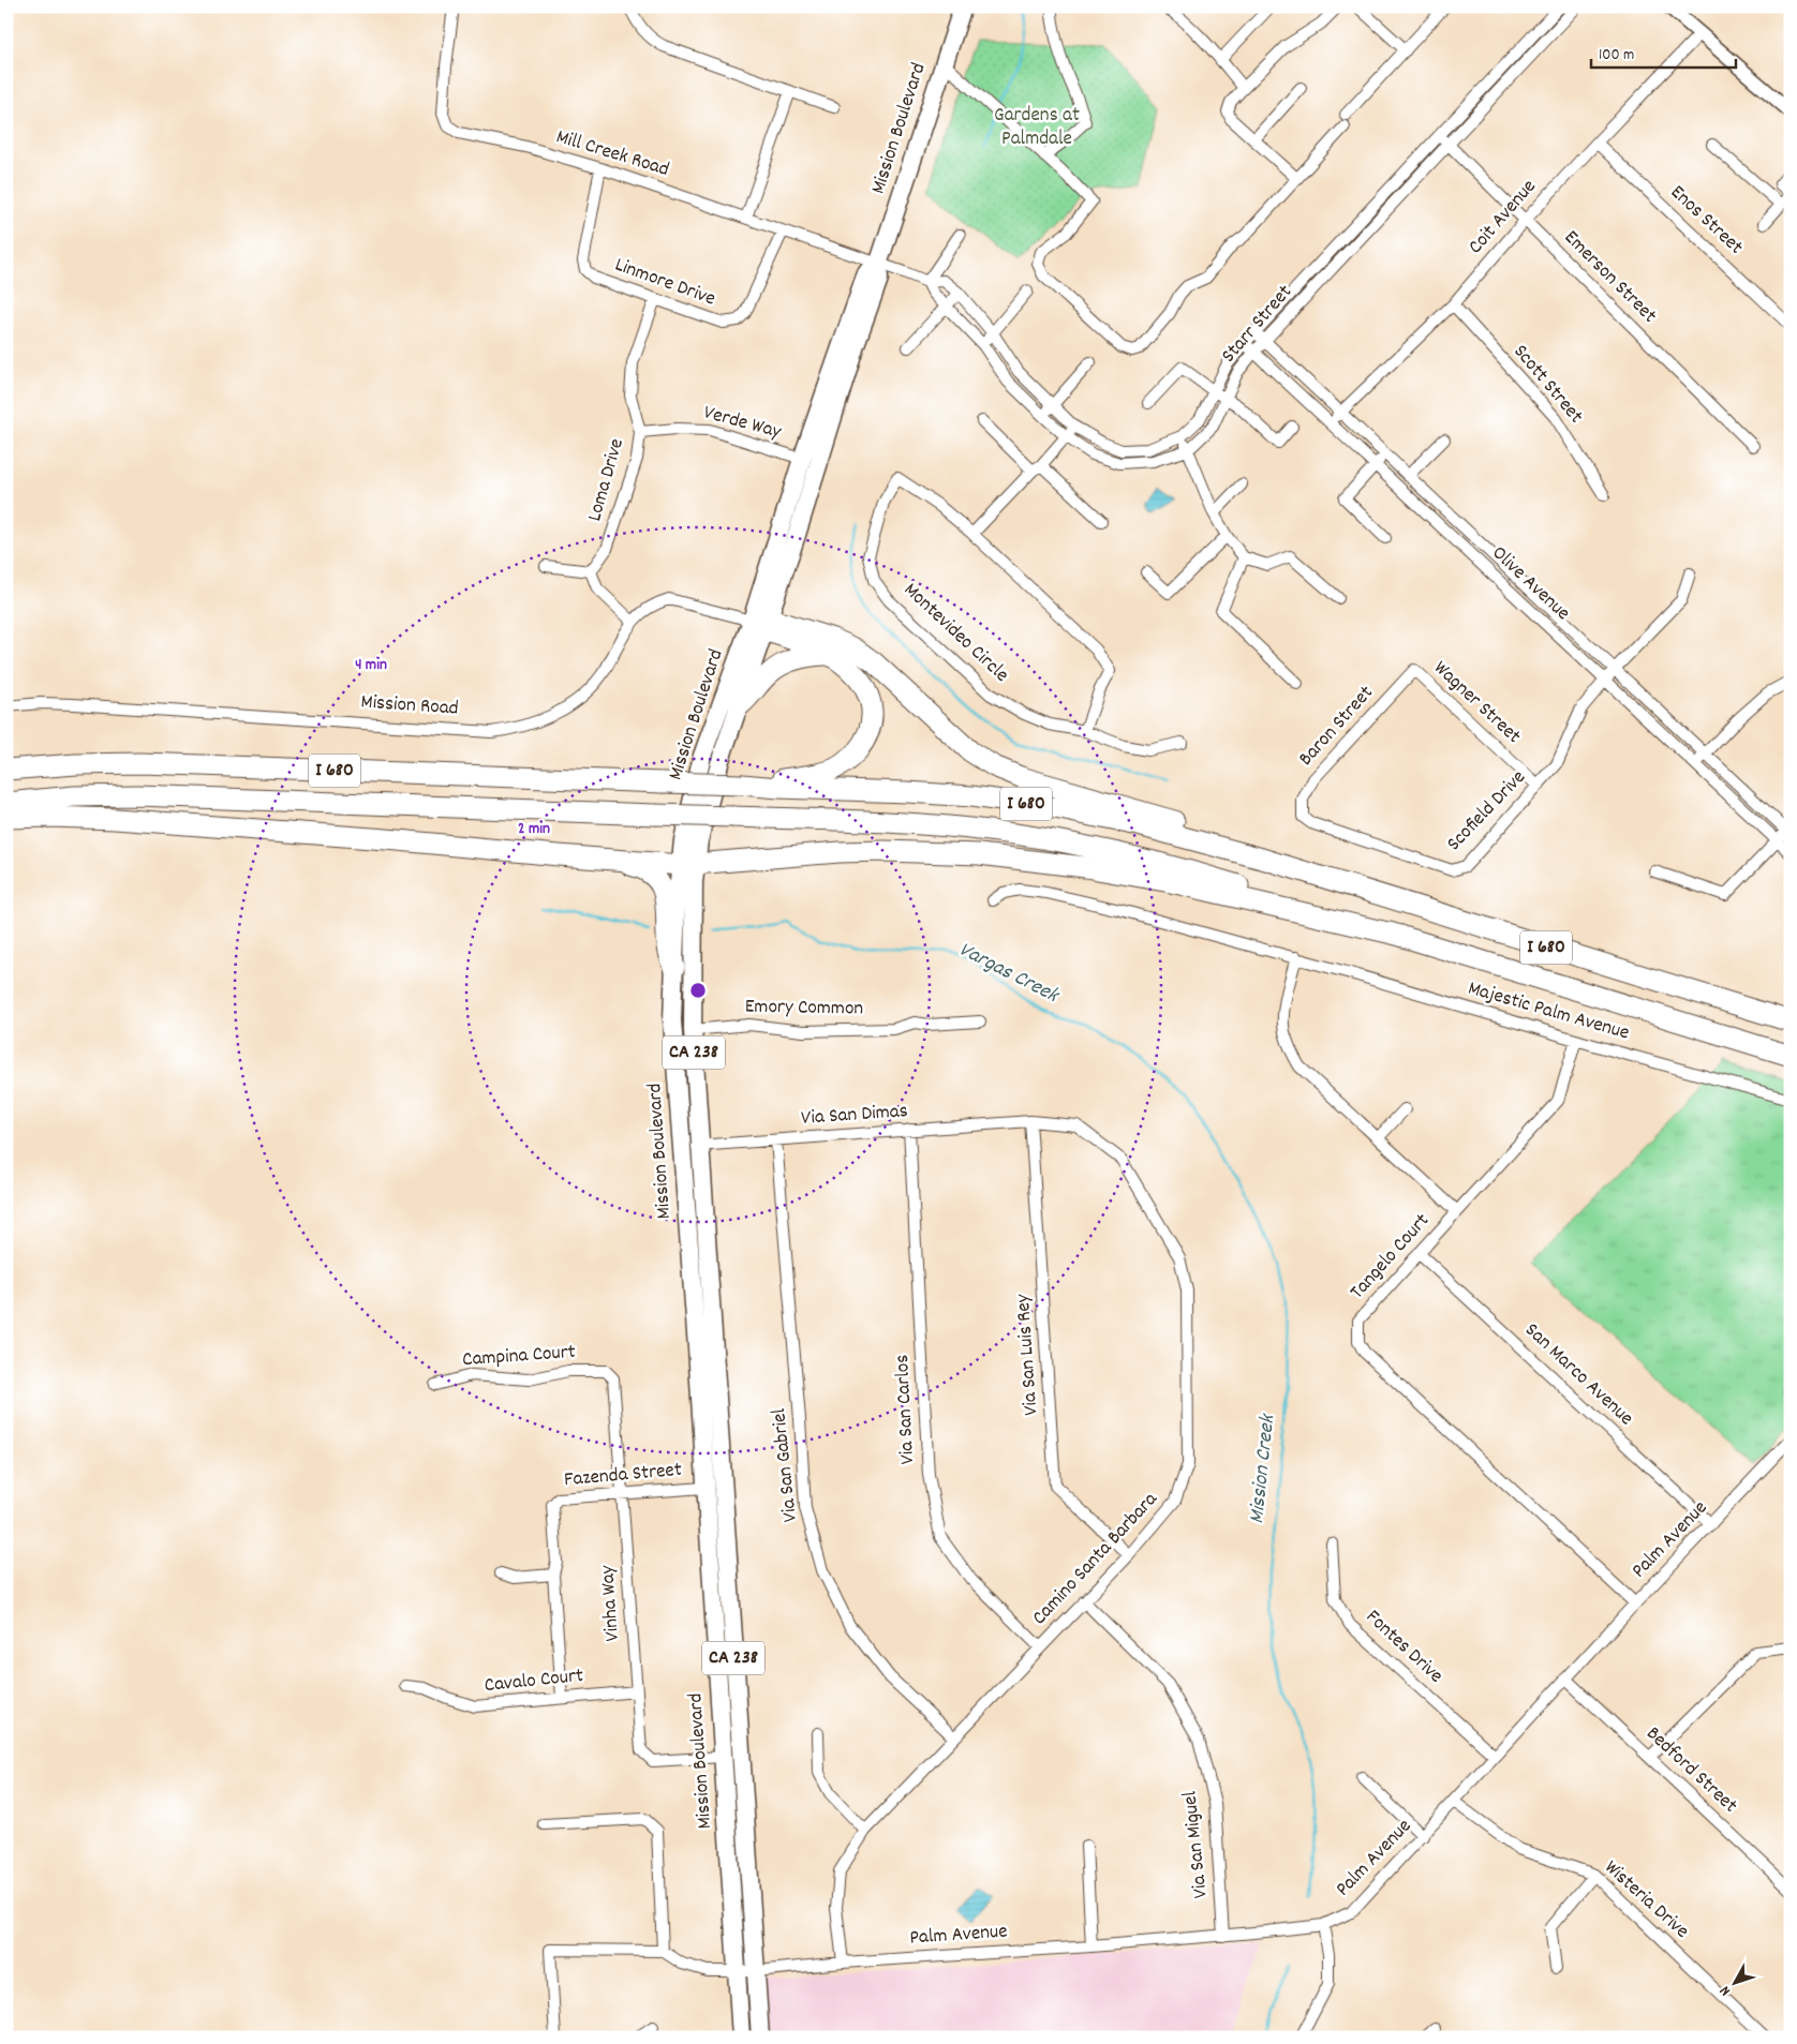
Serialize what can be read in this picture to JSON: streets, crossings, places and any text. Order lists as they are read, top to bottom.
{
  "streets": {
    "highway": ["I 680"],
    "main road": ["Mission Boulevard", "CA 238"],
    "street": [
      "Mill Creek Road",
      "Coit Avenue",
      "Enos Street",
      "Emerson Street",
      "Linmore Drive",
      "Starr Street",
      "Scott Street",
      "Verde Way",
      "Loma Drive",
      "Olive Avenue",
      "Montevideo Circle",
      "Wagner Street",
      "Mission Road",
      "Baron Street",
      "Scofield Drive",
      "Emory Common",
      "Majestic Palm Avenue",
      "Via San Dimas",
      "Tangelo Court",
      "Via San Luis Rey",
      "Campina Court",
      "San Marco Avenue",
      "Via San Carlos",
      "Via San Gabriel",
      "Fazenda Street",
      "Palm Avenue",
      "Camino Santa Barbara",
      "Vinha Way",
      "Fontes Drive",
      "Cavalo Court",
      "Bedford Street",
      "Via San Miguel",
      "Wisteria Drive"
    ]
  },
  "crossings": [
    ["Mission Boulevard", "Mill Creek Road"],
    ["Mission Boulevard", "Starr Street"],
    ["Mission Boulevard", "Verde Way"],
    ["Mission Boulevard", "Mission Road"],
    ["Mission Boulevard", "Emory Common"],
    ["Mission Boulevard", "Via San Dimas"],
    ["Mission Boulevard", "Fazenda Street"],
    ["Mission Boulevard", "Palm Avenue"],
    ["Mission Boulevard", "Vinha Way"],
    ["Mill Creek Road", "Linmore Drive"],
    ["Mill Creek Road", "Starr Street"],
    ["Coit Avenue", "Enos Street"],
    ["Coit Avenue", "Emerson Street"],
    ["Coit Avenue", "Scott Street"],
    ["Coit Avenue", "Olive Avenue"],
    ["Emerson Street", "Starr Street"],
    ["Linmore Drive", "Loma Drive"],
    ["Starr Street", "Olive Avenue"],
    ["Verde Way", "Loma Drive"],
    ["Olive Avenue", "Scofield Drive"],
    ["Wagner Street", "Baron Street"],
    ["Wagner Street", "Scofield Drive"],
    ["Baron Street", "Scofield Drive"],
    ["Majestic Palm Avenue", "Tangelo Court"],
    ["Via San Dimas", "Via San Luis Rey"],
    ["Via San Dimas", "Via San Carlos"],
    ["Via San Dimas", "Via San Gabriel"],
    ["Via San Dimas", "Camino Santa Barbara"],
    ["Tangelo Court", "San Marco Avenue"],
    ["Tangelo Court", "Palm Avenue"],
    ["Via San Luis Rey", "Camino Santa Barbara"],
    ["Campina Court", "Vinha Way"],
    ["San Marco Avenue", "Palm Avenue"],
    ["Via San Carlos", "Camino Santa Barbara"],
    ["Via San Gabriel", "Camino Santa Barbara"],
    ["Fazenda Street", "Vinha Way"],
    ["Palm Avenue", "Camino Santa Barbara"],
    ["Palm Avenue", "Fontes Drive"],
    ["Palm Avenue", "Bedford Street"],
    ["Palm Avenue", "Via San Miguel"],
    ["Palm Avenue", "Wisteria Drive"],
    ["Camino Santa Barbara", "Via San Miguel"],
    ["Vinha Way", "Cavalo Court"]
  ],
  "water": ["Vargas Creek", "Mission Creek"],
  "parks": ["Gardens at Palmdale"],
  "scale_bar": "100 m",
  "north": "bottom left",
  "rings": ["4 min", "2 min"]
}
